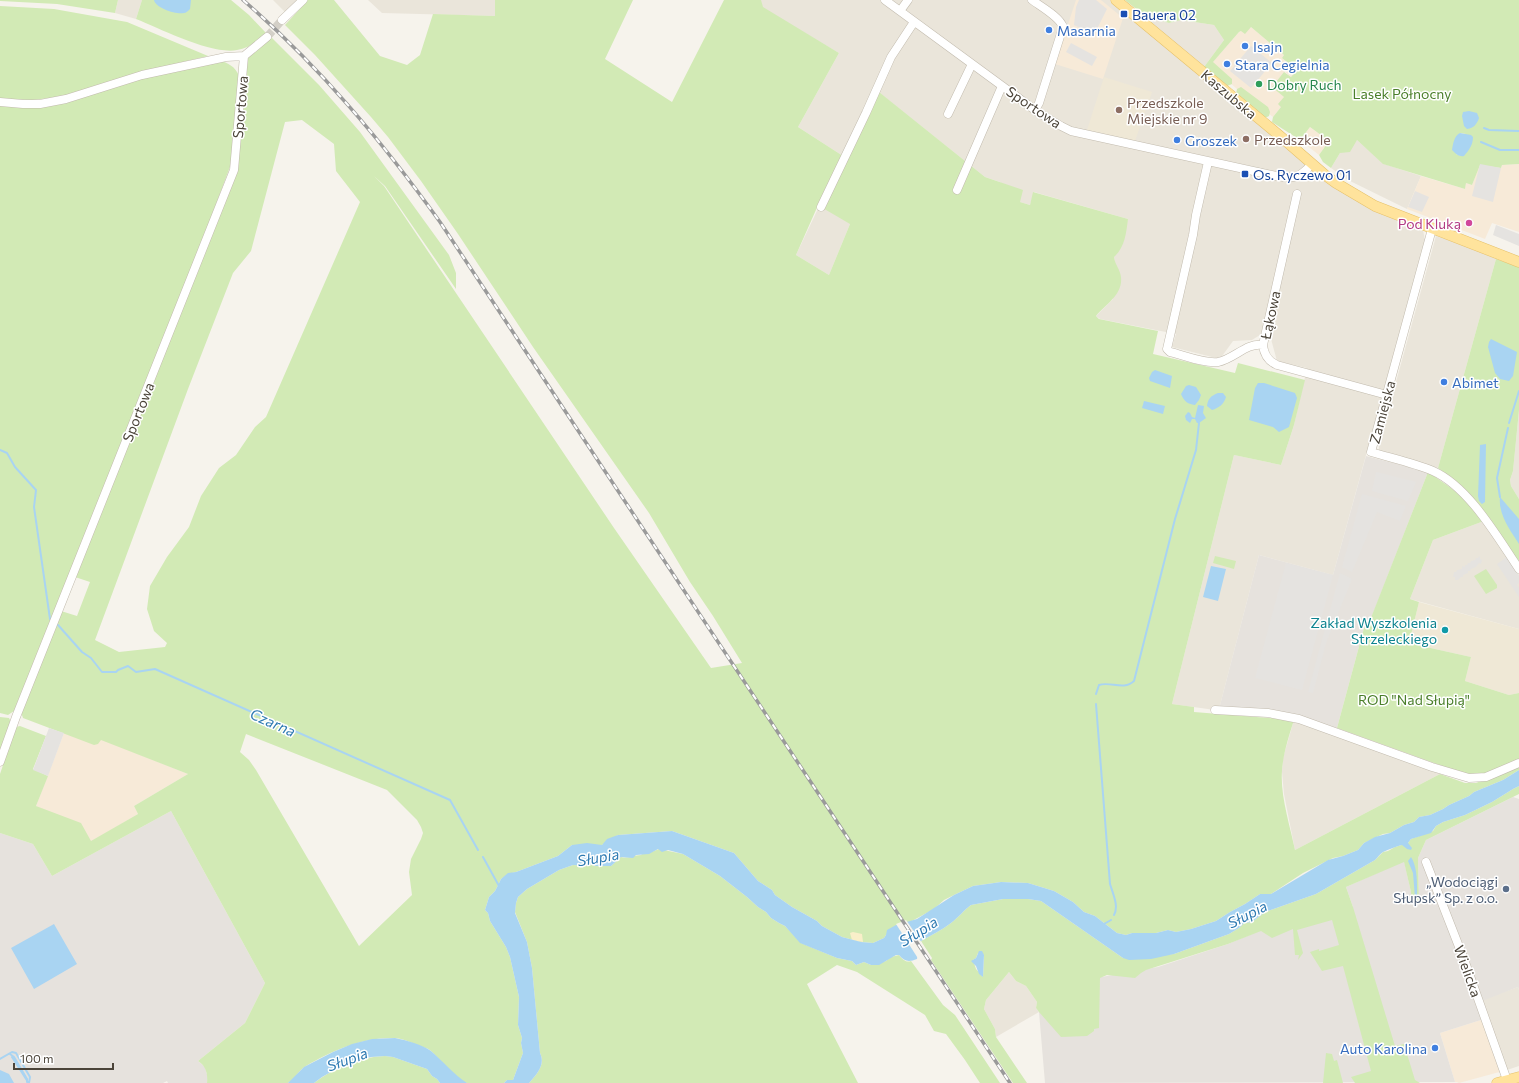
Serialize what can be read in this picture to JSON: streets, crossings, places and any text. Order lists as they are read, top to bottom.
{
  "streets": {
    "main road": ["Kaszubska"],
    "street": [
      "Sportowa",
      "Łąkowa",
      "Zamiejska",
      "Wielicka"
    ]
  },
  "crossings": [
    ["Kaszubska", "Sportowa"],
    ["Kaszubska", "Zamiejska"],
    ["Łąkowa", "Zamiejska"]
  ],
  "water": ["Czarna", "Słupia"],
  "parks": ["Lasek Północny", "ROD \"Nad Słupią\""],
  "places": {
    "transit": ["Bauera 02", "Os. Ryczewo 01"],
    "other": [
      "Masarnia",
      "Isajn",
      "Stara Cegielnia",
      "Dobry Ruch",
      "Przedszkole Miejskie nr 9",
      "Przedszkole",
      "Groszek",
      "Pod Kluką",
      "Abimet",
      "Zakład Wyszkolenia Strzeleckiego",
      "„Wodociągi Słupsk” Sp. z o.o.",
      "Auto Karolina"
    ]
  },
  "scale_bar": "100 m"
}
